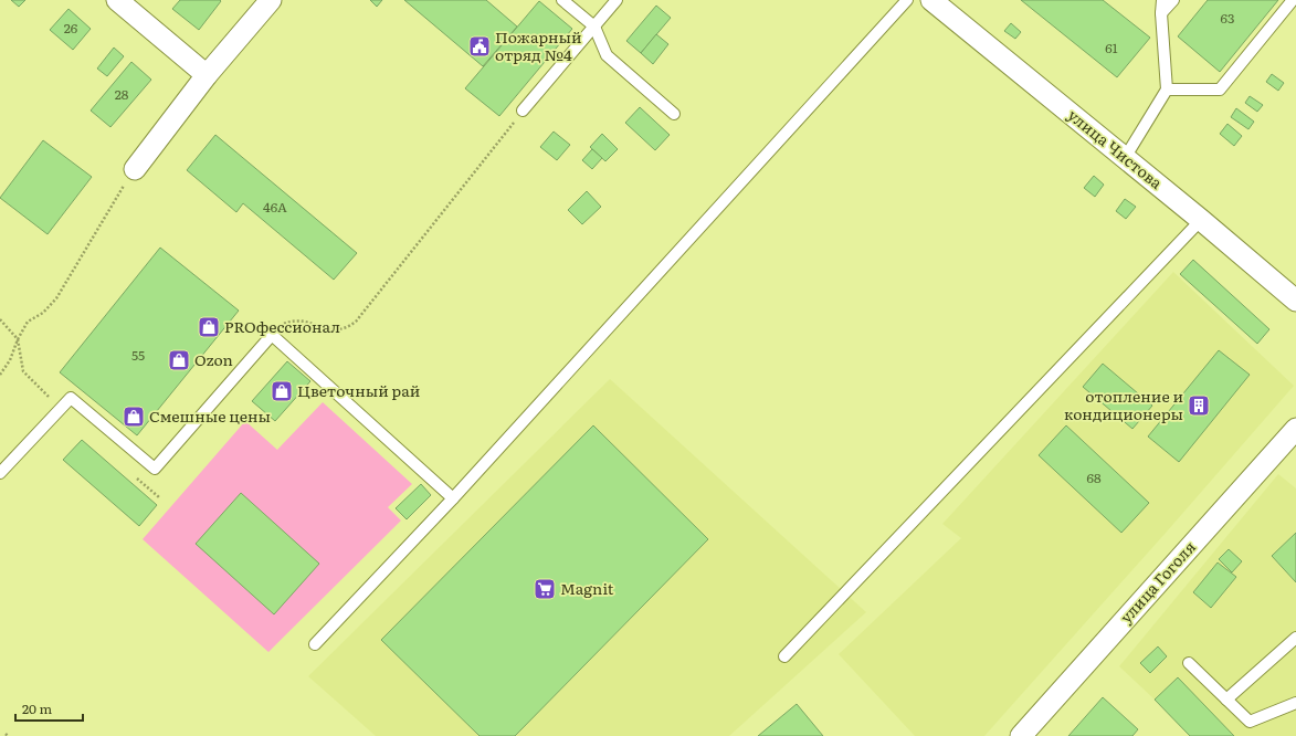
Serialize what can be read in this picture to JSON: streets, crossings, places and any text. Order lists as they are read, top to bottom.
{
  "streets": {
    "street": ["улица Чистова", "улица Гоголя"]
  },
  "places": {
    "public building": ["Пожарный отряд №4"],
    "shop": [
      "PROфессионал",
      "Ozon",
      "Цветочный рай",
      "Смешные цены"
    ],
    "building": ["отопление и кондиционеры"],
    "supermarket": ["Magnit"]
  },
  "house_numbers": [
    "63",
    "26",
    "61",
    "28",
    "46А",
    "55",
    "68"
  ],
  "scale_bar": "20 m"
}
